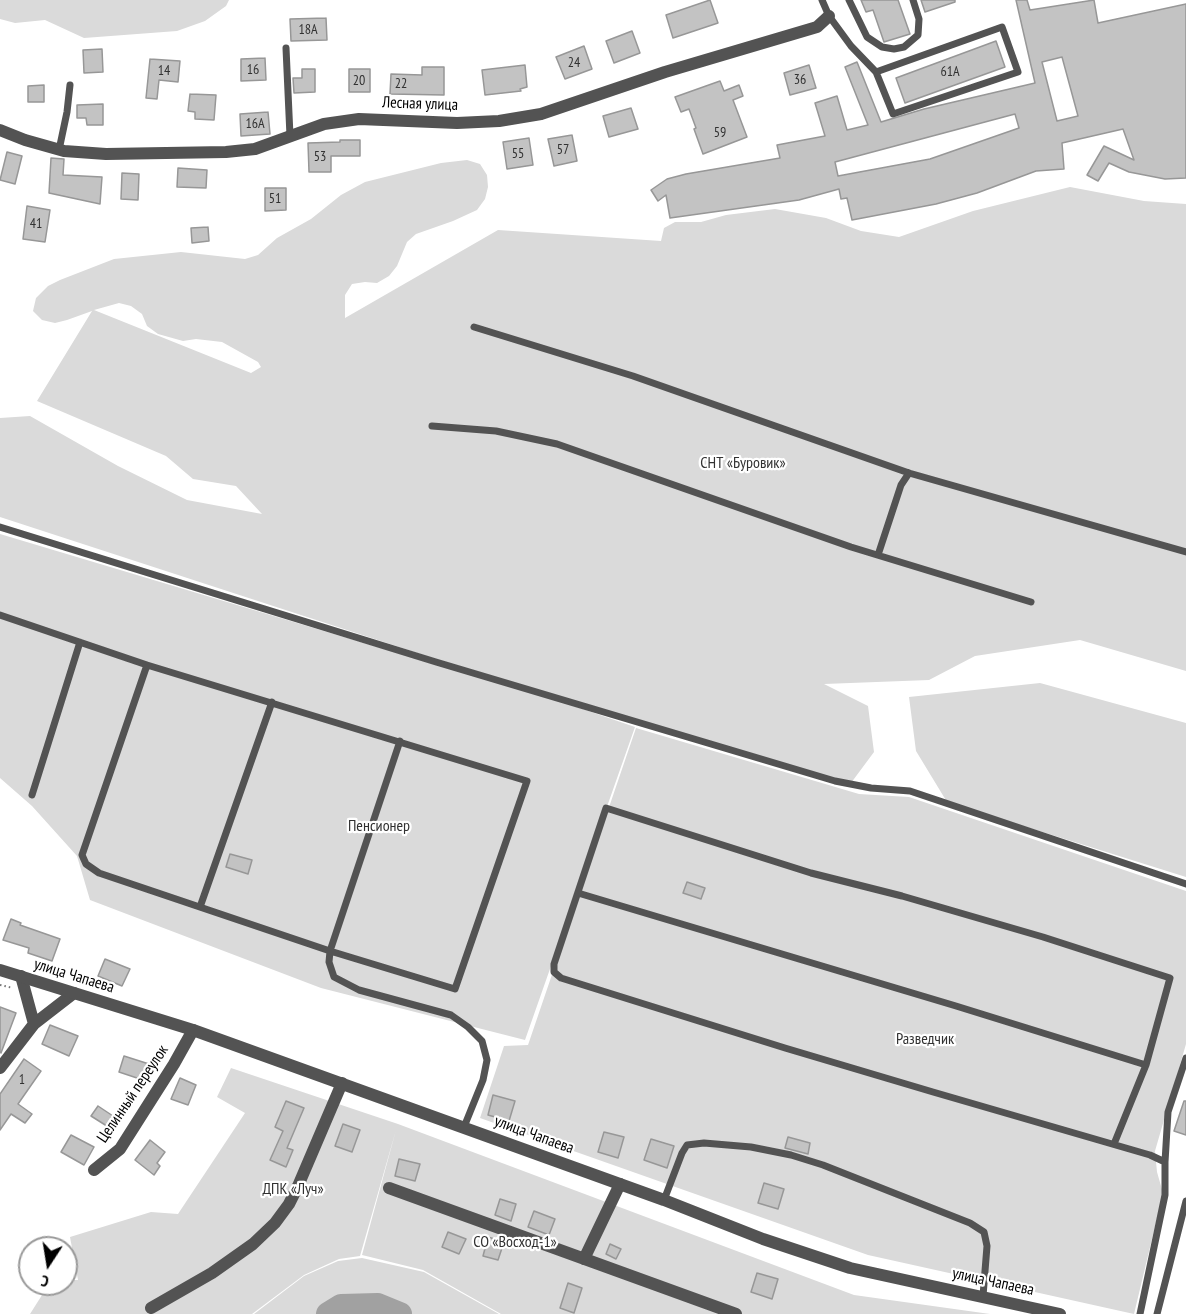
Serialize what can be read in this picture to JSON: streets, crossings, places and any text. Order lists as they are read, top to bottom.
{
  "streets": {
    "street": ["Лесная улица", "улица Чапаева", "Целинный переулок"]
  },
  "crossings": [
    ["улица Чапаева", "Целинный переулок"]
  ],
  "parks": [
    "СНТ «Буровик»",
    "Пенсионер",
    "Разведчик",
    "ДПК «Луч»",
    "СО «Восход-1»"
  ],
  "house_numbers": [
    "18А",
    "24",
    "16",
    "14",
    "61А",
    "36",
    "20",
    "22",
    "16А",
    "59",
    "57",
    "55",
    "53",
    "51",
    "41",
    "1"
  ],
  "north": "bottom"
}
